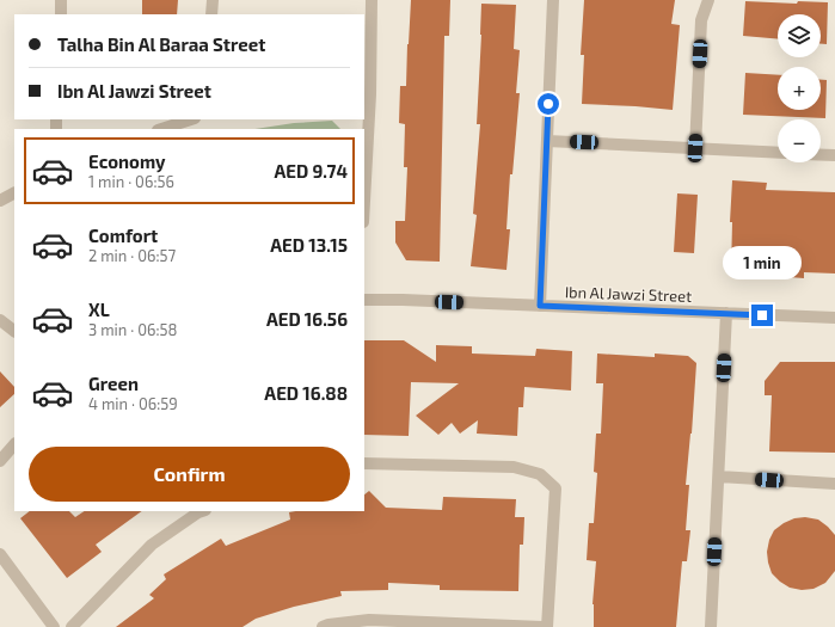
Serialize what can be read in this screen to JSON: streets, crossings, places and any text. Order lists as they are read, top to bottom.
{
  "streets": {
    "street": ["Ibn Al Jawzi Street"]
  },
  "page": {
    "map_buttons": ["+", "−"],
    "banner": ["Talha Bin Al Baraa Street", "Ibn Al Jawzi Street"],
    "list": [
      {
        "name": "Economy",
        "note": "1 min · 06:56",
        "value": "AED 9.74"
      },
      {
        "name": "Comfort",
        "note": "2 min · 06:57",
        "value": "AED 13.15"
      },
      {
        "name": "XL",
        "note": "3 min · 06:58",
        "value": "AED 16.56"
      },
      {
        "name": "Green",
        "note": "4 min · 06:59",
        "value": "AED 16.88"
      }
    ],
    "bubble": "1 min",
    "buttons": "Confirm"
  }
}
